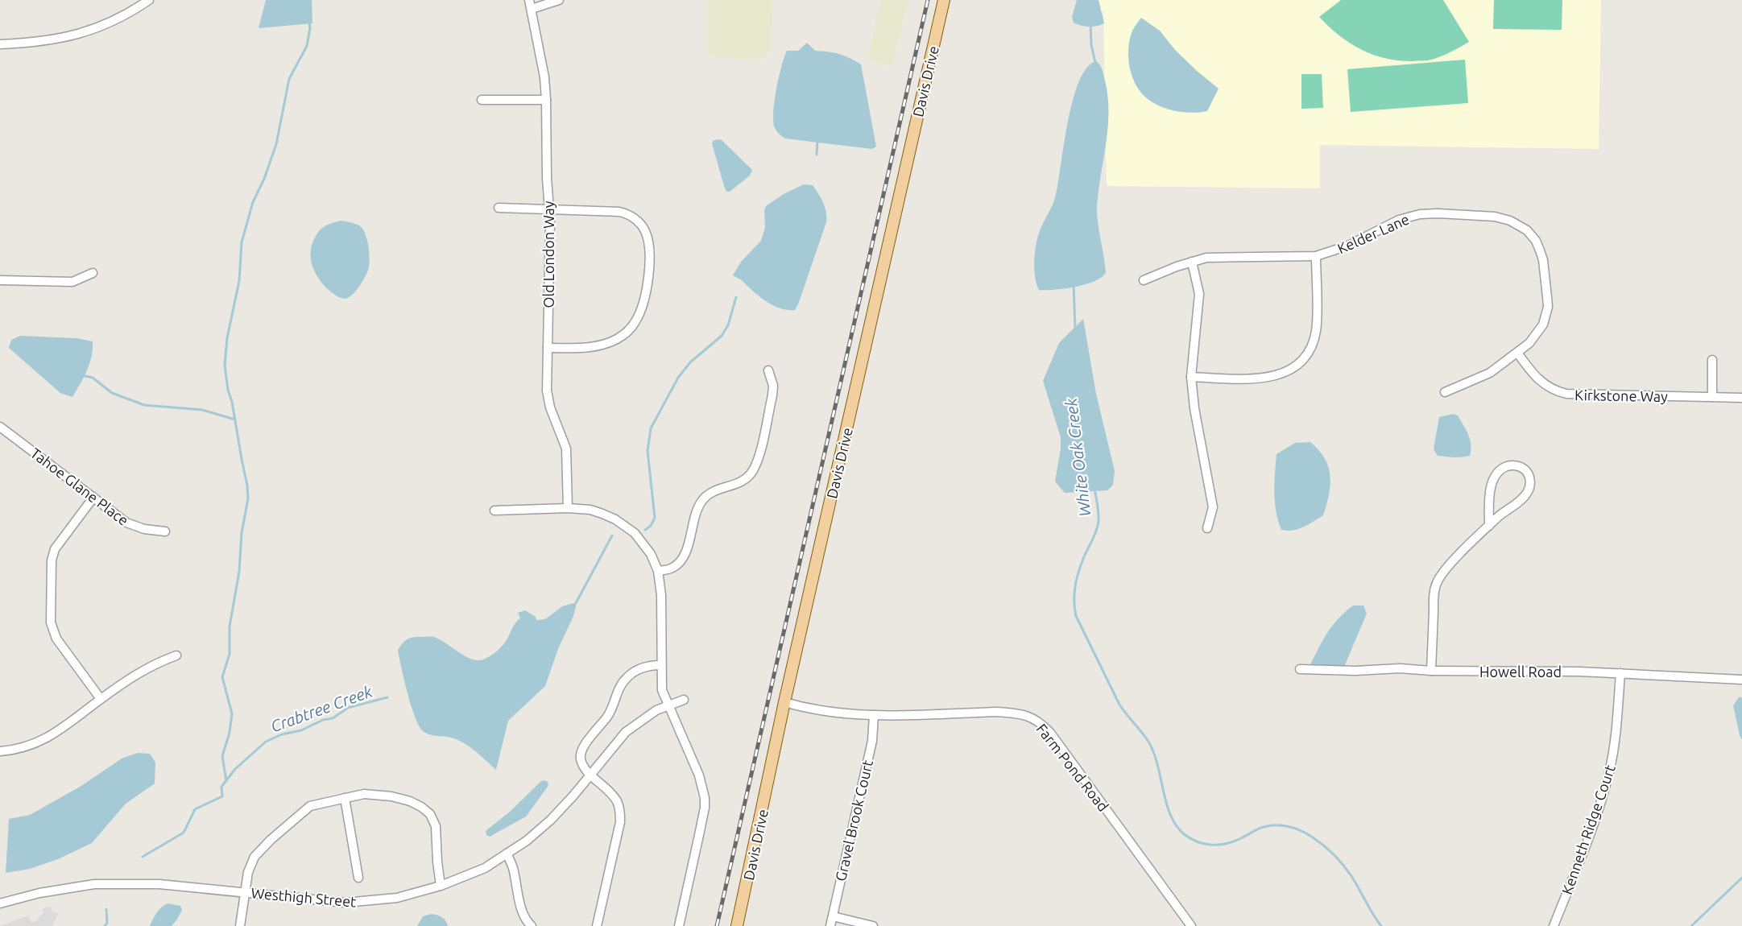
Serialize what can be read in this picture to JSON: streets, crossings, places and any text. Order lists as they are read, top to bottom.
{
  "streets": {
    "main road": ["Davis Drive"],
    "street": [
      "Kelder Lane",
      "Old London Way",
      "Kirkstone Way",
      "Tahoe Glane Place",
      "Howell Road",
      "Farm Pond Road",
      "Gravel Brook Court",
      "Kenneth Ridge Court",
      "Westhigh Street"
    ]
  },
  "crossings": [
    ["Davis Drive", "Farm Pond Road"],
    ["Kelder Lane", "Kirkstone Way"],
    ["Howell Road", "Kenneth Ridge Court"],
    ["Farm Pond Road", "Gravel Brook Court"]
  ],
  "water": ["White Oak Creek", "Crabtree Creek"]
}
